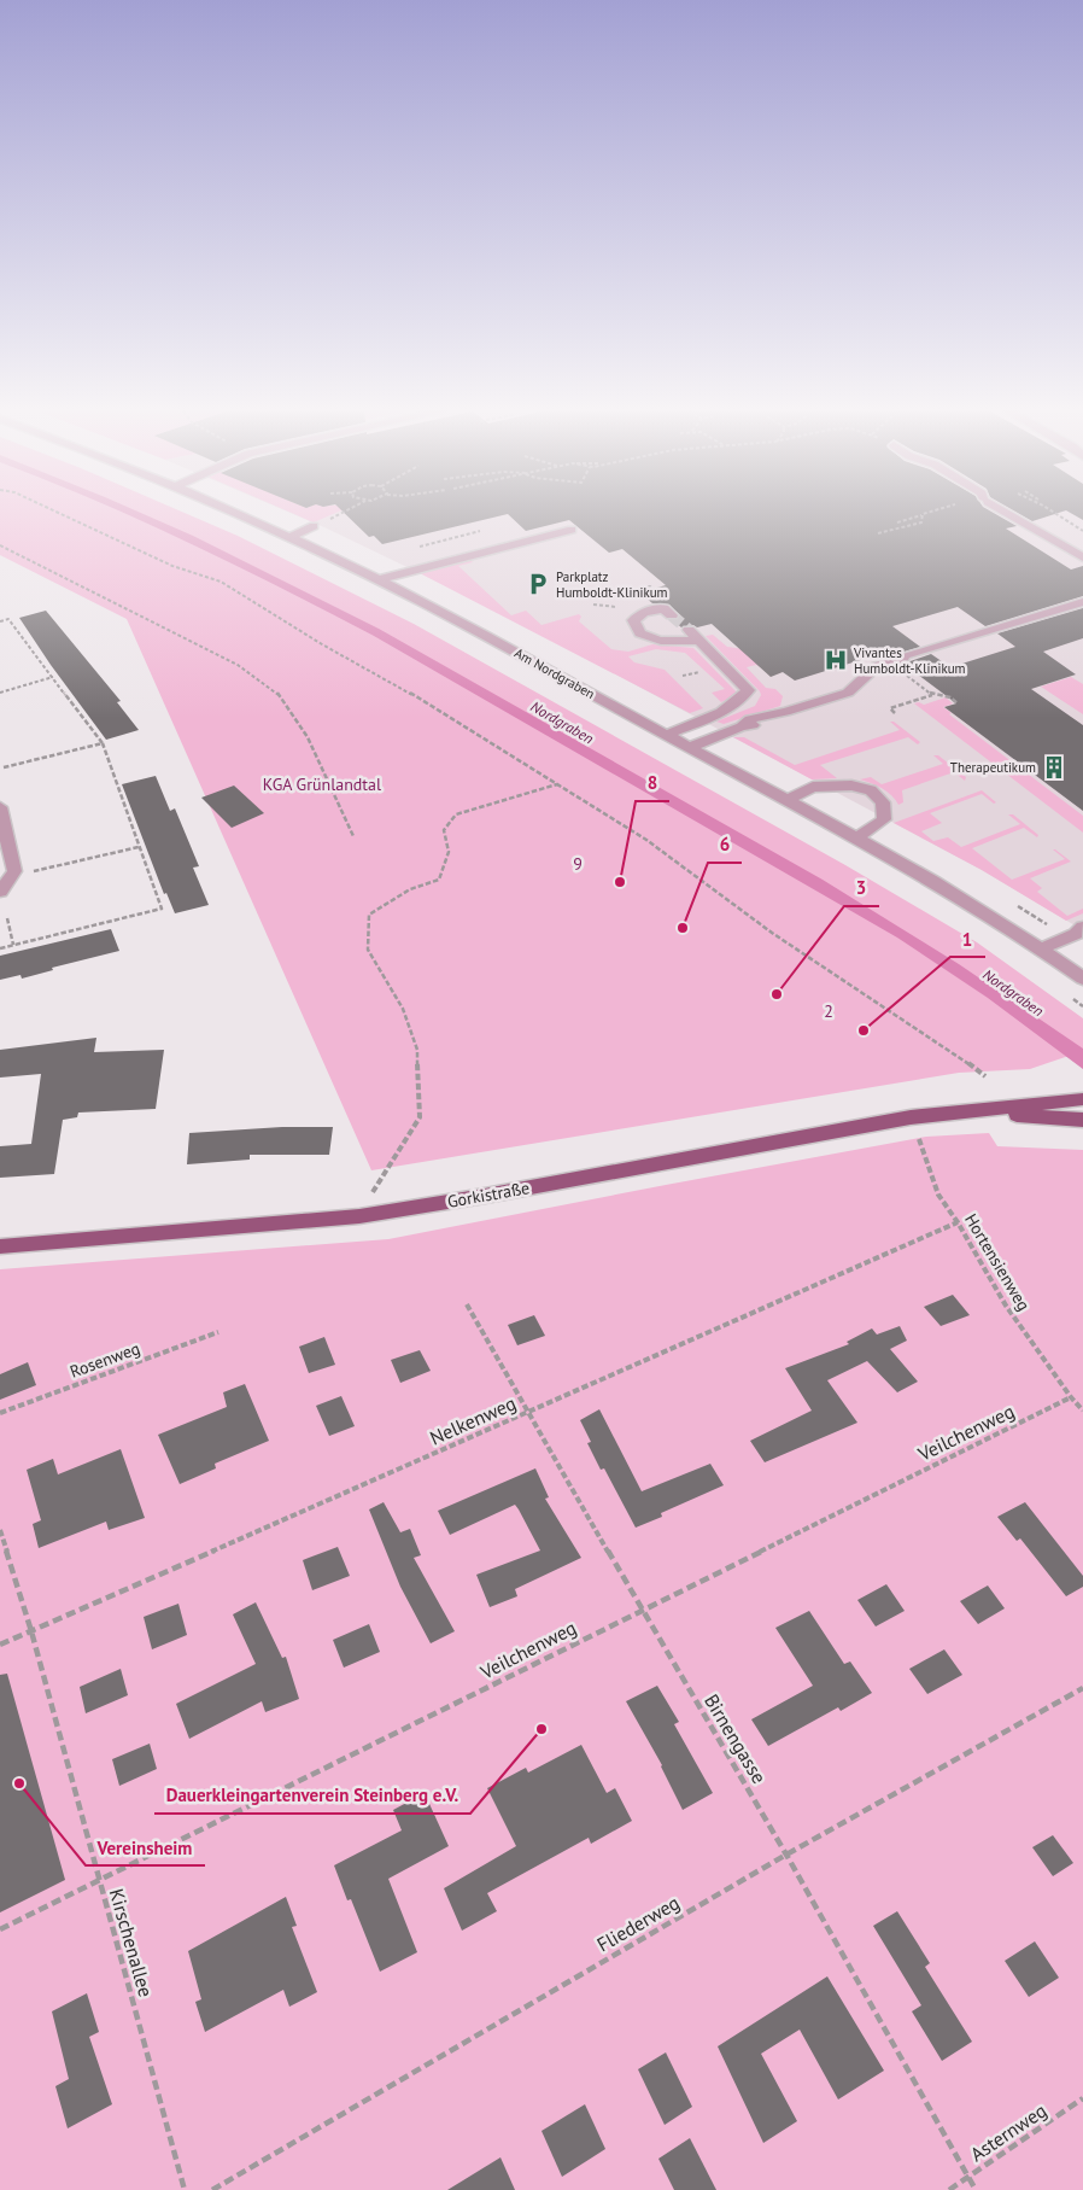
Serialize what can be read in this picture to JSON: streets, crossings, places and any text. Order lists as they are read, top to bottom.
{
  "streets": {
    "main road": ["Gorkistraße"],
    "street": ["Am Nordgraben"],
    "path": [
      "Hortensienweg",
      "Rosenweg",
      "Nelkenweg",
      "Veilchenweg",
      "Birnengasse",
      "Fliederweg",
      "Kirschenallee",
      "Asternweg"
    ]
  },
  "crossings": [
    ["Gorkistraße", "Hortensienweg"],
    ["Hortensienweg", "Nelkenweg"],
    ["Hortensienweg", "Veilchenweg"],
    ["Nelkenweg", "Birnengasse"],
    ["Nelkenweg", "Kirschenallee"],
    ["Veilchenweg", "Birnengasse"],
    ["Veilchenweg", "Kirschenallee"],
    ["Birnengasse", "Fliederweg"],
    ["Birnengasse", "Asternweg"]
  ],
  "water": ["Nordgraben"],
  "parks": ["KGA Grünlandtal", "9", "2"],
  "places": {
    "parking": ["Parkplatz Humboldt-Klinikum"],
    "hospital": ["Vivantes Humboldt-Klinikum"],
    "building": ["Therapeutikum"],
    "other": [
      "8",
      "6",
      "3",
      "1",
      "Dauerkleingartenverein Steinberg e.V.",
      "Vereinsheim"
    ]
  }
}
